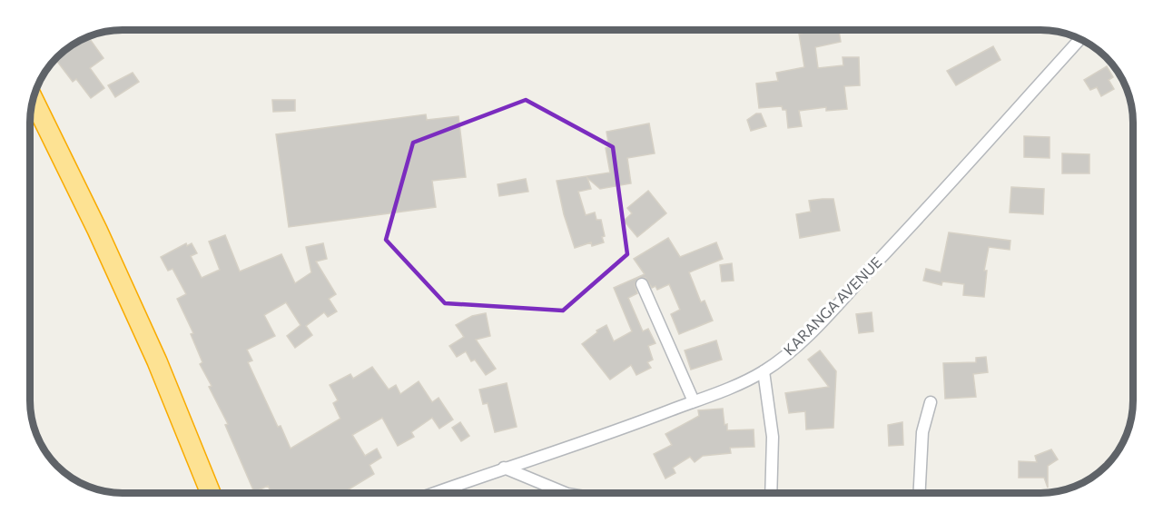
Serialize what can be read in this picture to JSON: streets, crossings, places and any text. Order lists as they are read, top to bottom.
{
  "streets": {
    "street": ["KARANGA AVENUE"]
  }
}
